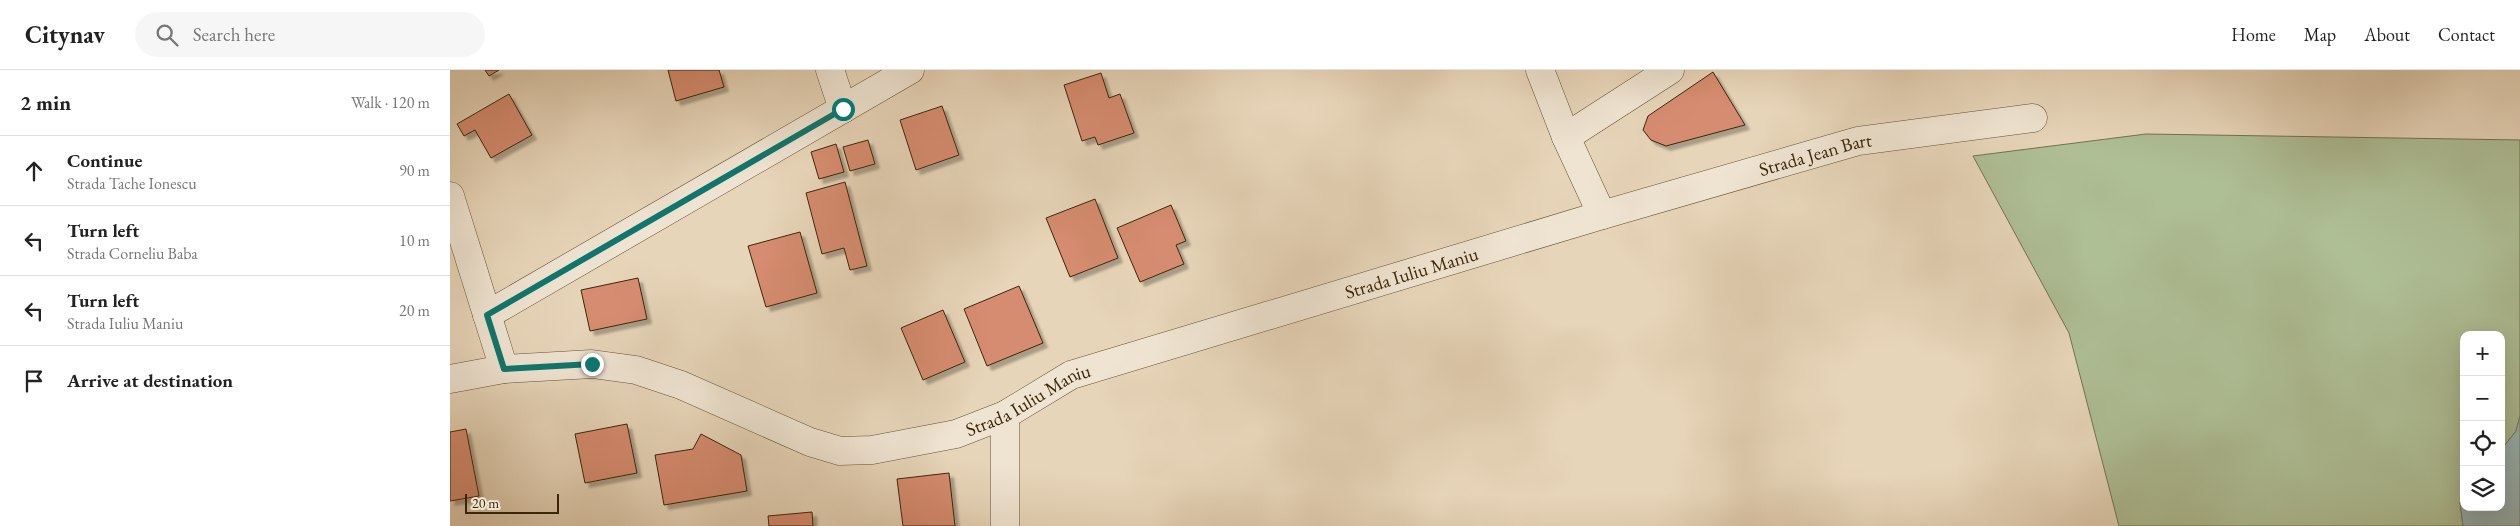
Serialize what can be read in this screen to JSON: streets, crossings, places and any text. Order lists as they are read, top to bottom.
{
  "streets": {
    "street": ["Strada Jean Bart", "Strada Iuliu Maniu"]
  },
  "crossings": [
    ["Strada Jean Bart", "Strada Iuliu Maniu"]
  ],
  "scale_bar": "20 m",
  "page": {
    "header": "Citynav",
    "search": "Search here",
    "nav": [
      "Home",
      "Map",
      "About",
      "Contact"
    ],
    "heading": ["2 min", "Walk · 120 m"],
    "list": [
      ["Continue", "Strada Tache Ionescu", "90 m"],
      ["Turn left", "Strada Corneliu Baba", "10 m"],
      ["Turn left", "Strada Iuliu Maniu", "20 m"],
      "Arrive at destination"
    ],
    "map_buttons": ["+", "−"],
    "scale": "20 m"
  }
}
